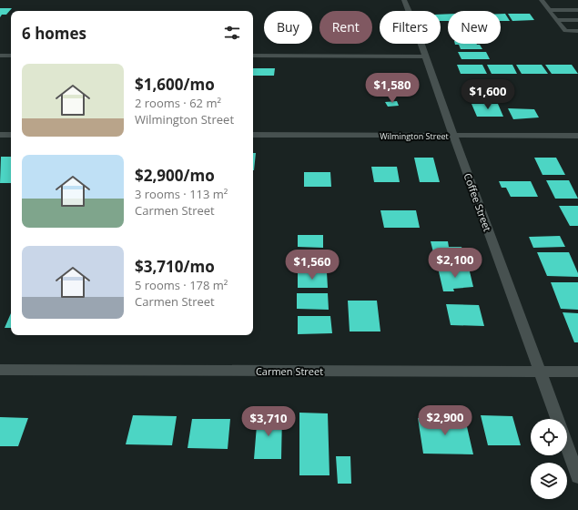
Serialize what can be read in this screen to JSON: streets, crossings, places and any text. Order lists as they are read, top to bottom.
{
  "streets": {
    "street": ["Wilmington Street", "Coffee Street", "Carmen Street"]
  },
  "crossings": [
    ["Wilmington Street", "Coffee Street"],
    ["Coffee Street", "Carmen Street"]
  ],
  "page": {
    "chip": [
      "Buy",
      "Rent",
      "Filters",
      "New"
    ],
    "heading": "6 homes",
    "list": [
      {
        "name": "$1,600/mo",
        "note": "2 rooms · 62 m² · Wilmington Street"
      },
      {
        "name": "$2,900/mo",
        "note": "3 rooms · 113 m² · Carmen Street"
      },
      {
        "name": "$3,710/mo",
        "note": "5 rooms · 178 m² · Carmen Street"
      }
    ],
    "price": [
      "$1,580",
      "$1,600",
      "$2,100",
      "$1,560",
      "$2,900",
      "$3,710"
    ]
  }
}
